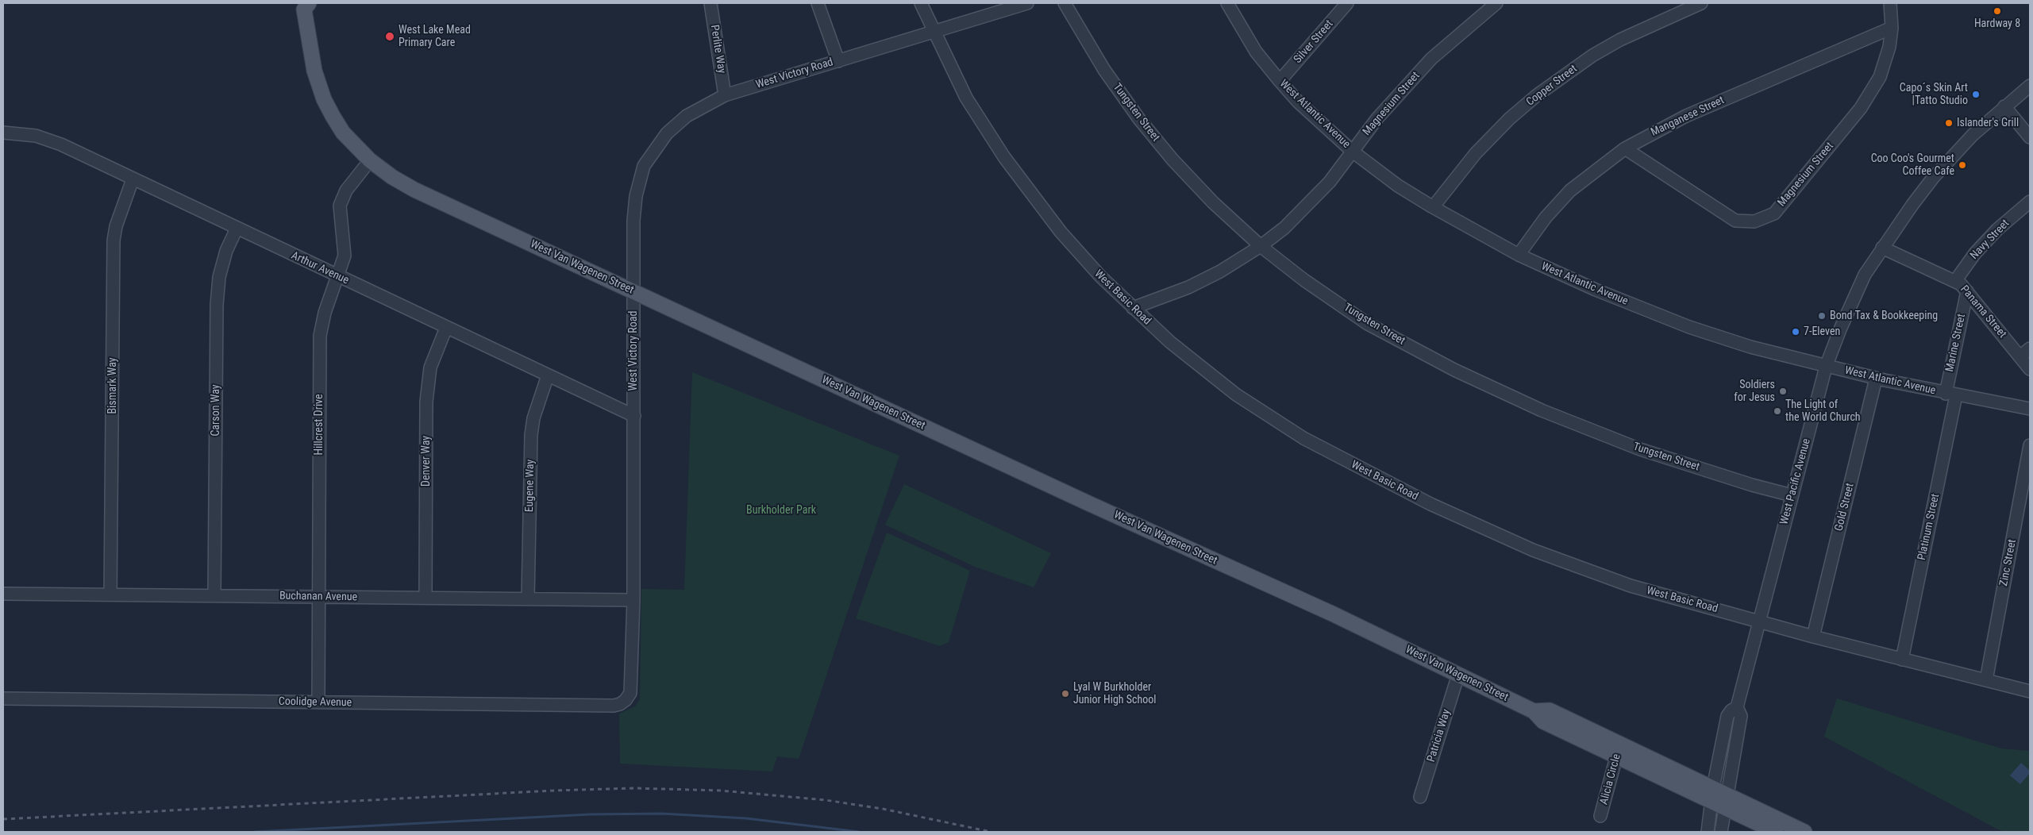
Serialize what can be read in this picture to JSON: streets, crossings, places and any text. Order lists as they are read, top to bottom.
{
  "streets": {
    "main road": ["West Van Wagenen Street"],
    "street": [
      "Silver Street",
      "Perlite Way",
      "West Victory Road",
      "Copper Street",
      "Magnesium Street",
      "Tungsten Street",
      "West Atlantic Avenue",
      "Manganese Street",
      "Navy Street",
      "Arthur Avenue",
      "West Basic Road",
      "Panama Street",
      "Marine Street",
      "Bismark Way",
      "Carson Way",
      "Hillcrest Drive",
      "Denver Way",
      "West Pacific Avenue",
      "Eugene Way",
      "Gold Street",
      "Platinum Street",
      "Zinc Street",
      "Buchanan Avenue",
      "Coolidge Avenue",
      "Patricia Way",
      "Alicia Circle"
    ]
  },
  "crossings": [
    ["Silver Street", "West Atlantic Avenue"],
    ["Perlite Way", "West Victory Road"],
    ["West Victory Road", "West Van Wagenen Street"],
    ["West Victory Road", "Arthur Avenue"],
    ["West Victory Road", "West Basic Road"],
    ["West Victory Road", "Buchanan Avenue"],
    ["West Victory Road", "Coolidge Avenue"],
    ["Copper Street", "West Atlantic Avenue"],
    ["Magnesium Street", "Tungsten Street"],
    ["Magnesium Street", "West Atlantic Avenue"],
    ["Magnesium Street", "Manganese Street"],
    ["Magnesium Street", "West Basic Road"],
    ["Tungsten Street", "West Pacific Avenue"],
    ["West Atlantic Avenue", "Manganese Street"],
    ["West Atlantic Avenue", "Marine Street"],
    ["West Atlantic Avenue", "West Pacific Avenue"],
    ["West Atlantic Avenue", "Gold Street"],
    ["West Atlantic Avenue", "Platinum Street"],
    ["Navy Street", "Panama Street"],
    ["West Van Wagenen Street", "Hillcrest Drive"],
    ["West Van Wagenen Street", "West Pacific Avenue"],
    ["West Van Wagenen Street", "Patricia Way"],
    ["West Van Wagenen Street", "Alicia Circle"],
    ["Arthur Avenue", "Bismark Way"],
    ["Arthur Avenue", "Carson Way"],
    ["Arthur Avenue", "Hillcrest Drive"],
    ["Arthur Avenue", "Denver Way"],
    ["Arthur Avenue", "Eugene Way"],
    ["West Basic Road", "West Pacific Avenue"],
    ["West Basic Road", "Gold Street"],
    ["West Basic Road", "Platinum Street"],
    ["West Basic Road", "Zinc Street"],
    ["Panama Street", "Marine Street"],
    ["Panama Street", "West Pacific Avenue"],
    ["Marine Street", "Platinum Street"],
    ["Bismark Way", "Buchanan Avenue"],
    ["Carson Way", "Buchanan Avenue"],
    ["Hillcrest Drive", "Buchanan Avenue"],
    ["Hillcrest Drive", "Coolidge Avenue"],
    ["Denver Way", "Buchanan Avenue"],
    ["Eugene Way", "Buchanan Avenue"]
  ],
  "parks": ["Burkholder Park"],
  "places": [
    "Hardway 8",
    "West Lake Mead Primary Care",
    "Capo´s Skin Art |Tatto Studio",
    "Islander's Grill",
    "Coo Coo's Gourmet Coffee Cafe",
    "Bond Tax & Bookkeeping",
    "7-Eleven",
    "Soldiers for Jesus",
    "The Light of the World Church",
    "Lyal W Burkholder Junior High School"
  ]
}
